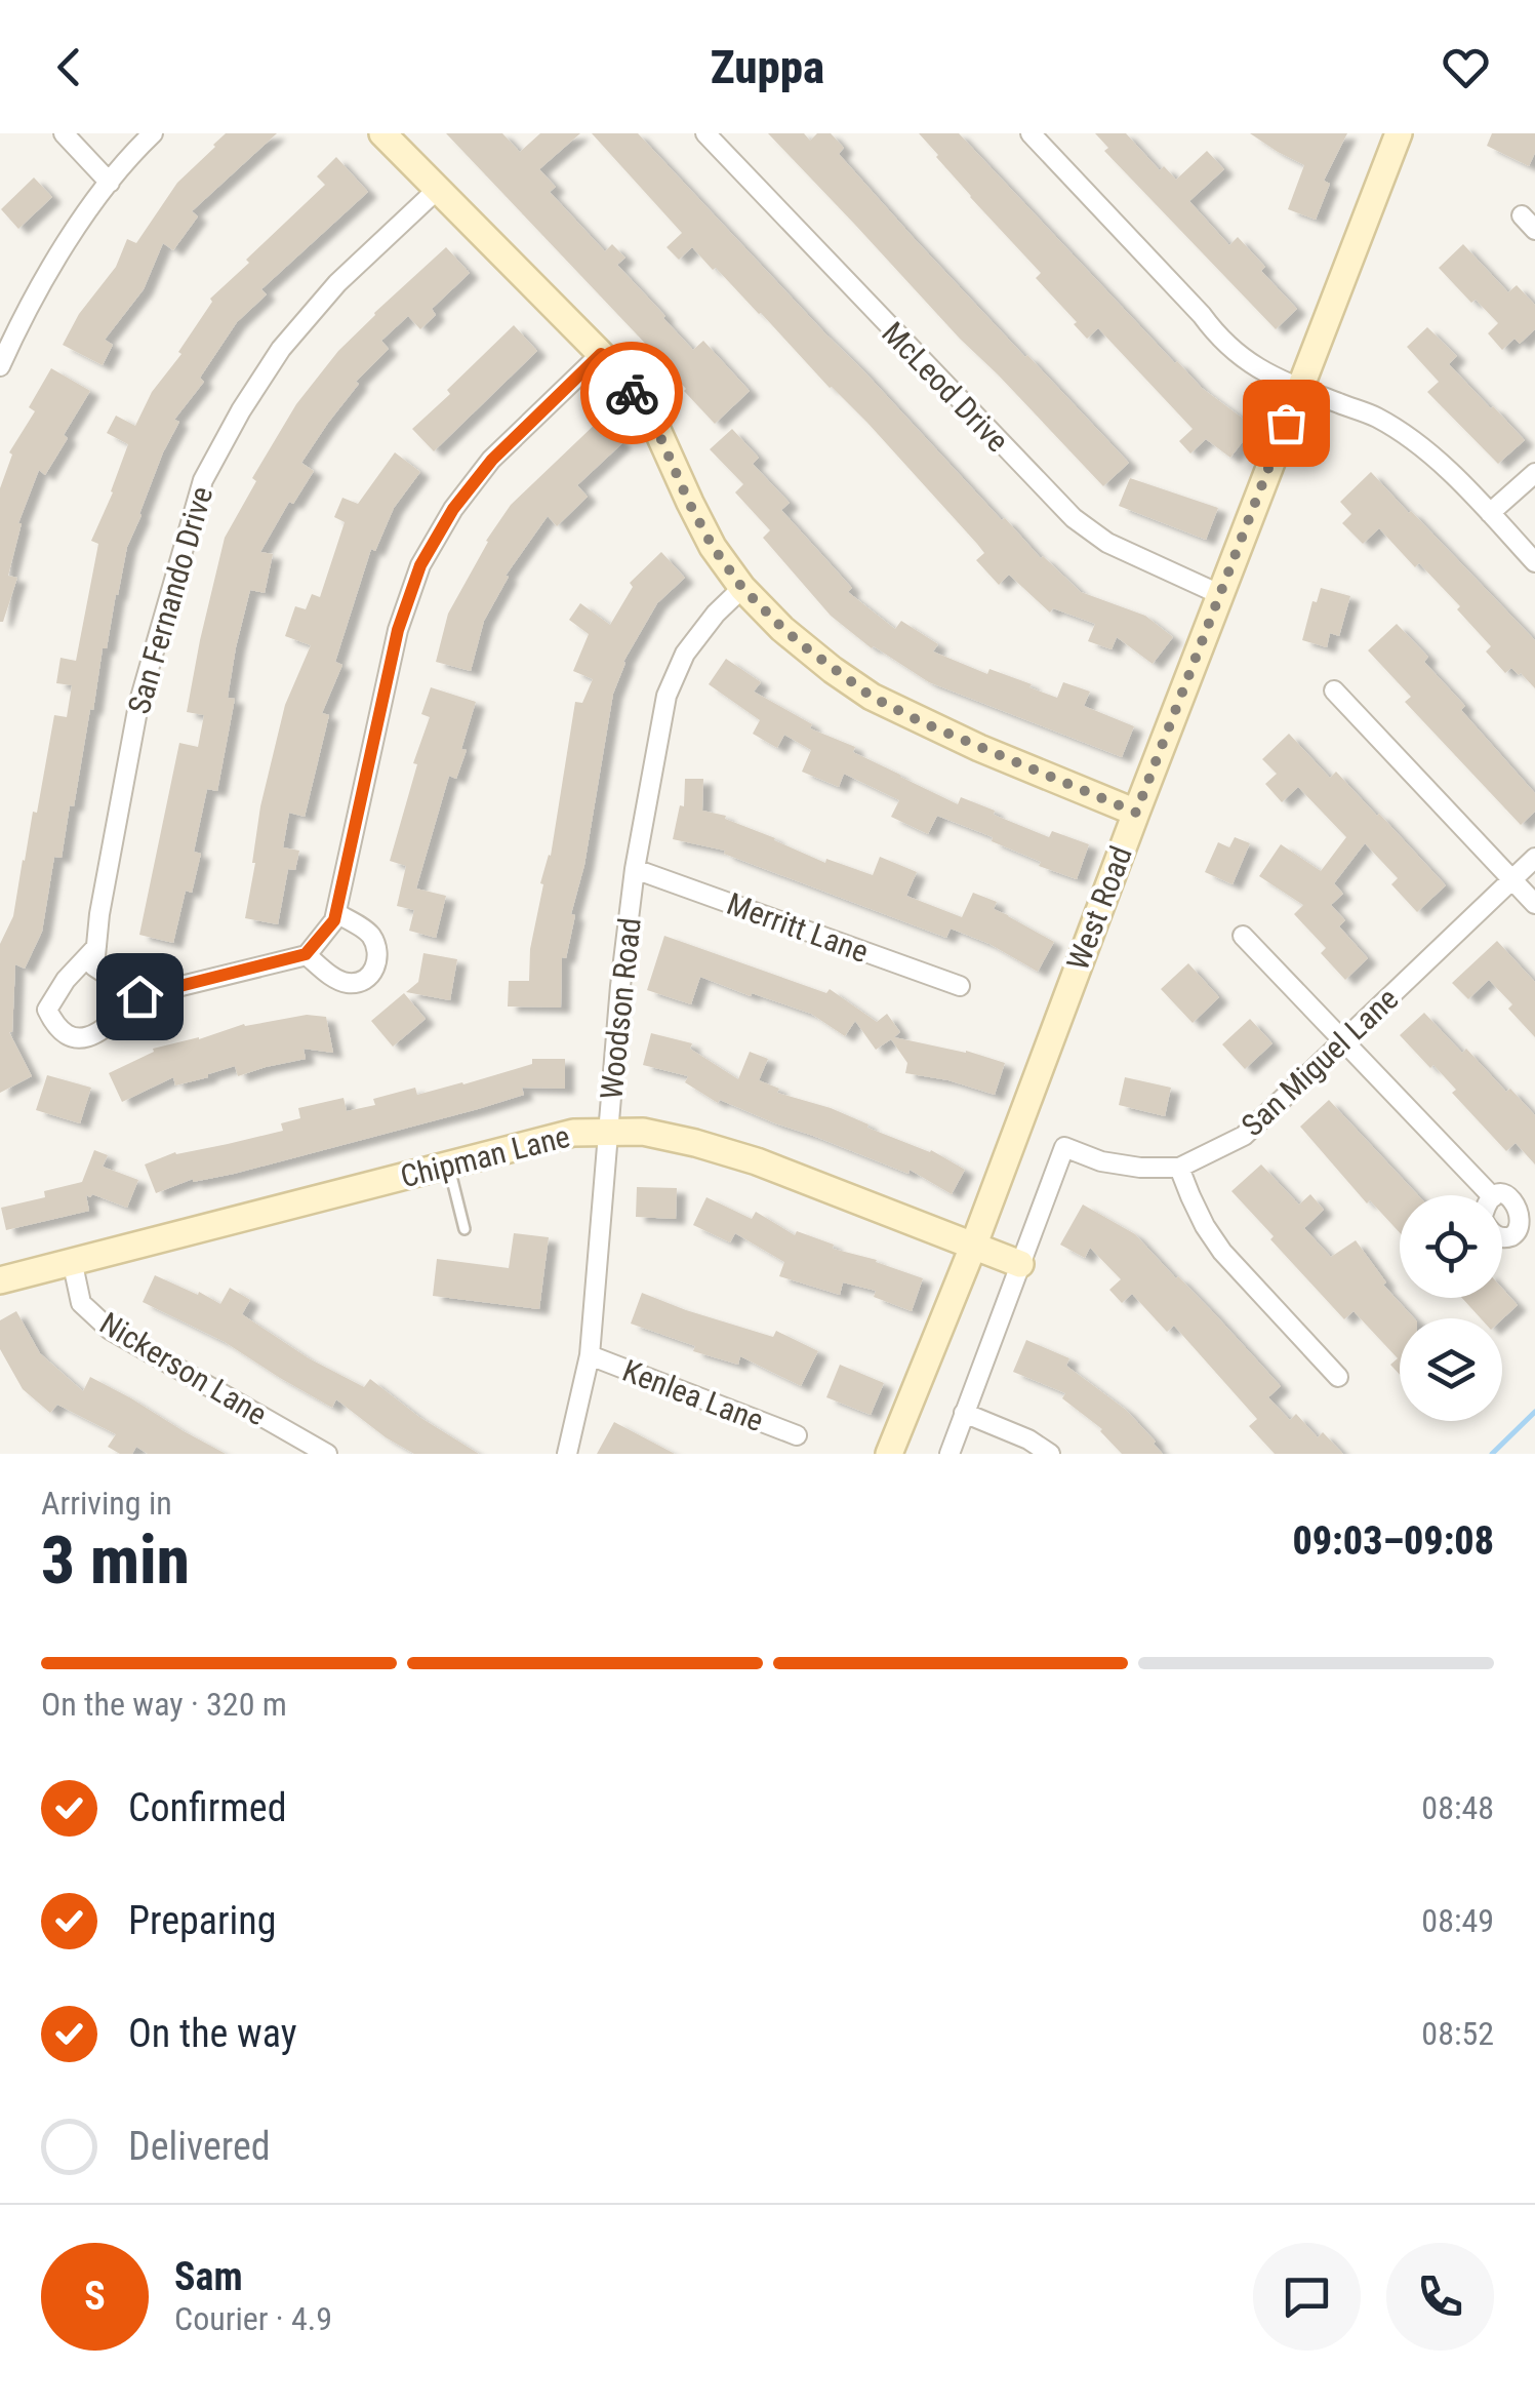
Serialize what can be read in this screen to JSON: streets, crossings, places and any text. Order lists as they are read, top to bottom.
{
  "streets": {
    "street": [
      "McLeod Drive",
      "San Fernando Drive",
      "West Road",
      "Merritt Lane",
      "Woodson Road",
      "San Miguel Lane",
      "Chipman Lane",
      "Nickerson Lane",
      "Kenlea Lane"
    ]
  },
  "crossings": [
    ["McLeod Drive", "West Road"],
    ["West Road", "Chipman Lane"],
    ["Merritt Lane", "Woodson Road"],
    ["Woodson Road", "Chipman Lane"],
    ["Woodson Road", "Kenlea Lane"],
    ["San Miguel Lane", "Chipman Lane"],
    ["Chipman Lane", "Nickerson Lane"]
  ],
  "page": {
    "header": "Zuppa",
    "heading": ["3 min", "Arriving in", "09:03–09:08"],
    "panel": ["Sam", "Courier · 4.9"],
    "bar": "On the way · 320 m",
    "list": [
      ["Confirmed", "08:48"],
      ["Preparing", "08:49"],
      ["On the way", "08:52"],
      "Delivered"
    ],
    "round": "S"
  }
}
